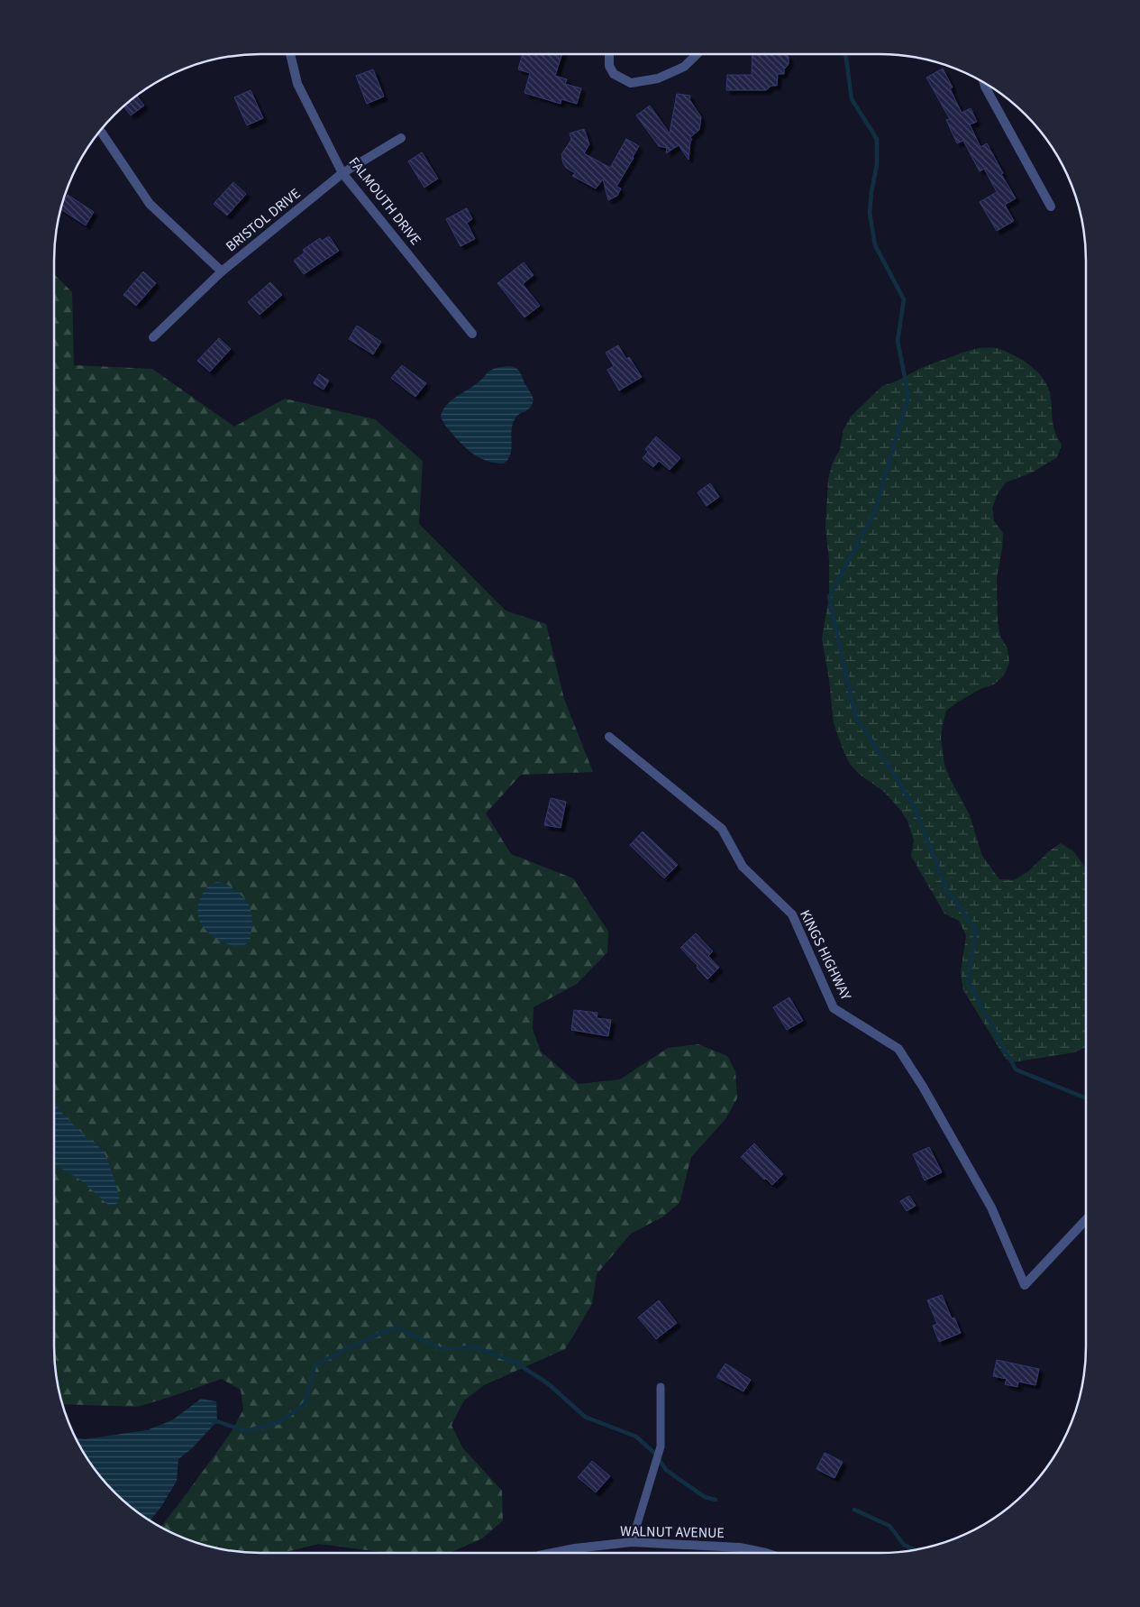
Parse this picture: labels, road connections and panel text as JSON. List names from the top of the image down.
{
  "streets": {
    "street": [
      "FALMOUTH DRIVE",
      "BRISTOL DRIVE",
      "KINGS HIGHWAY",
      "WALNUT AVENUE"
    ]
  },
  "crossings": [
    ["FALMOUTH DRIVE", "BRISTOL DRIVE"]
  ]
}
